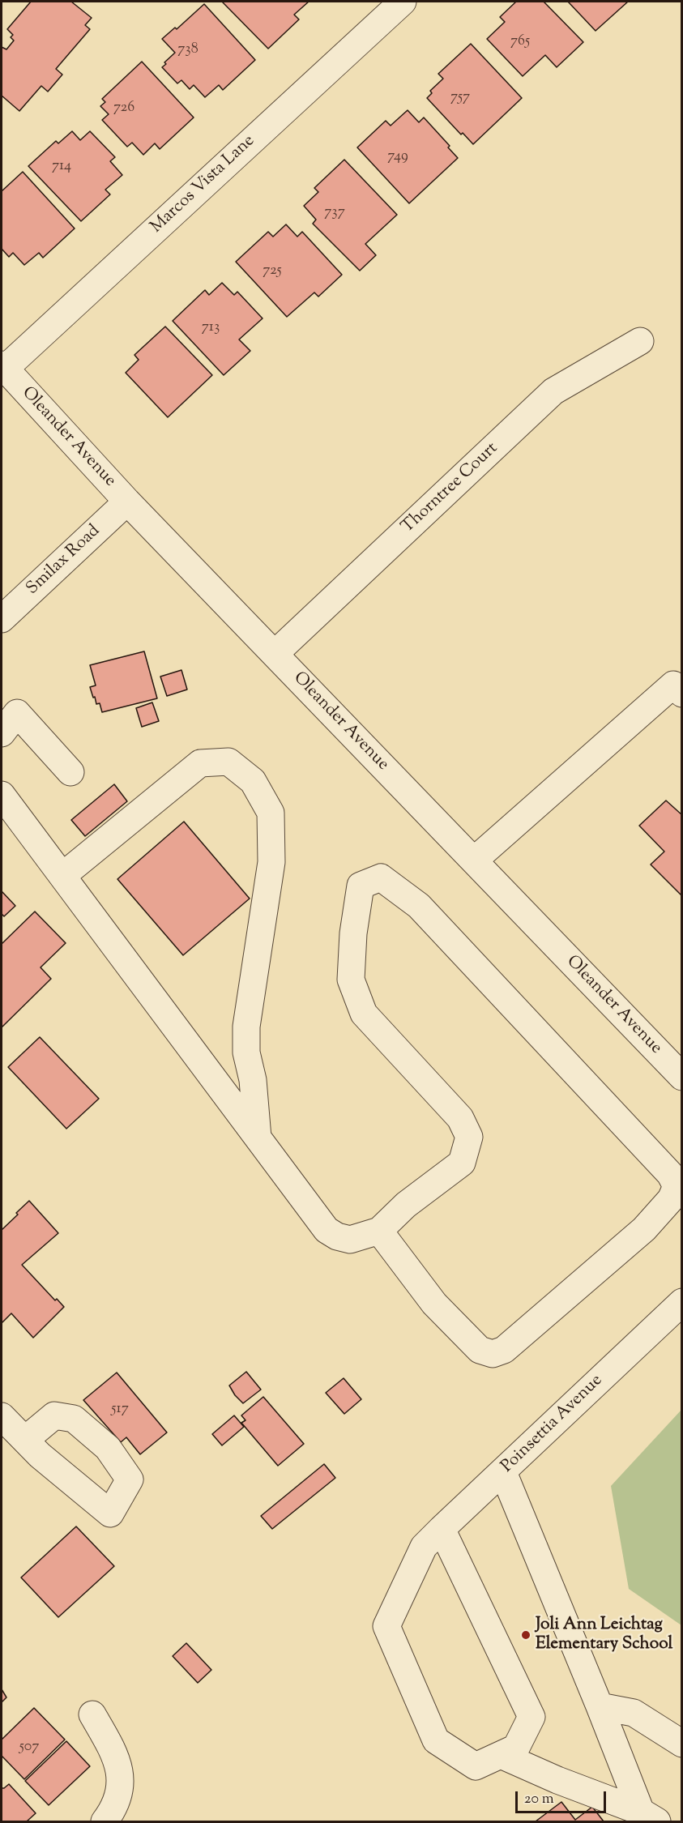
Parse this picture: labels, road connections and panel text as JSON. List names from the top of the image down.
{
  "streets": {
    "street": [
      "Marcos Vista Lane",
      "Oleander Avenue",
      "Thorntree Court",
      "Smilax Road",
      "Poinsettia Avenue"
    ]
  },
  "crossings": [
    ["Marcos Vista Lane", "Oleander Avenue"],
    ["Oleander Avenue", "Thorntree Court"],
    ["Oleander Avenue", "Smilax Road"]
  ],
  "places": ["Joli Ann Leichtag Elementary School"],
  "house_numbers": [
    "765",
    "738",
    "757",
    "726",
    "749",
    "714",
    "737",
    "725",
    "713",
    "517",
    "507"
  ],
  "scale_bar": "20 m"
}
